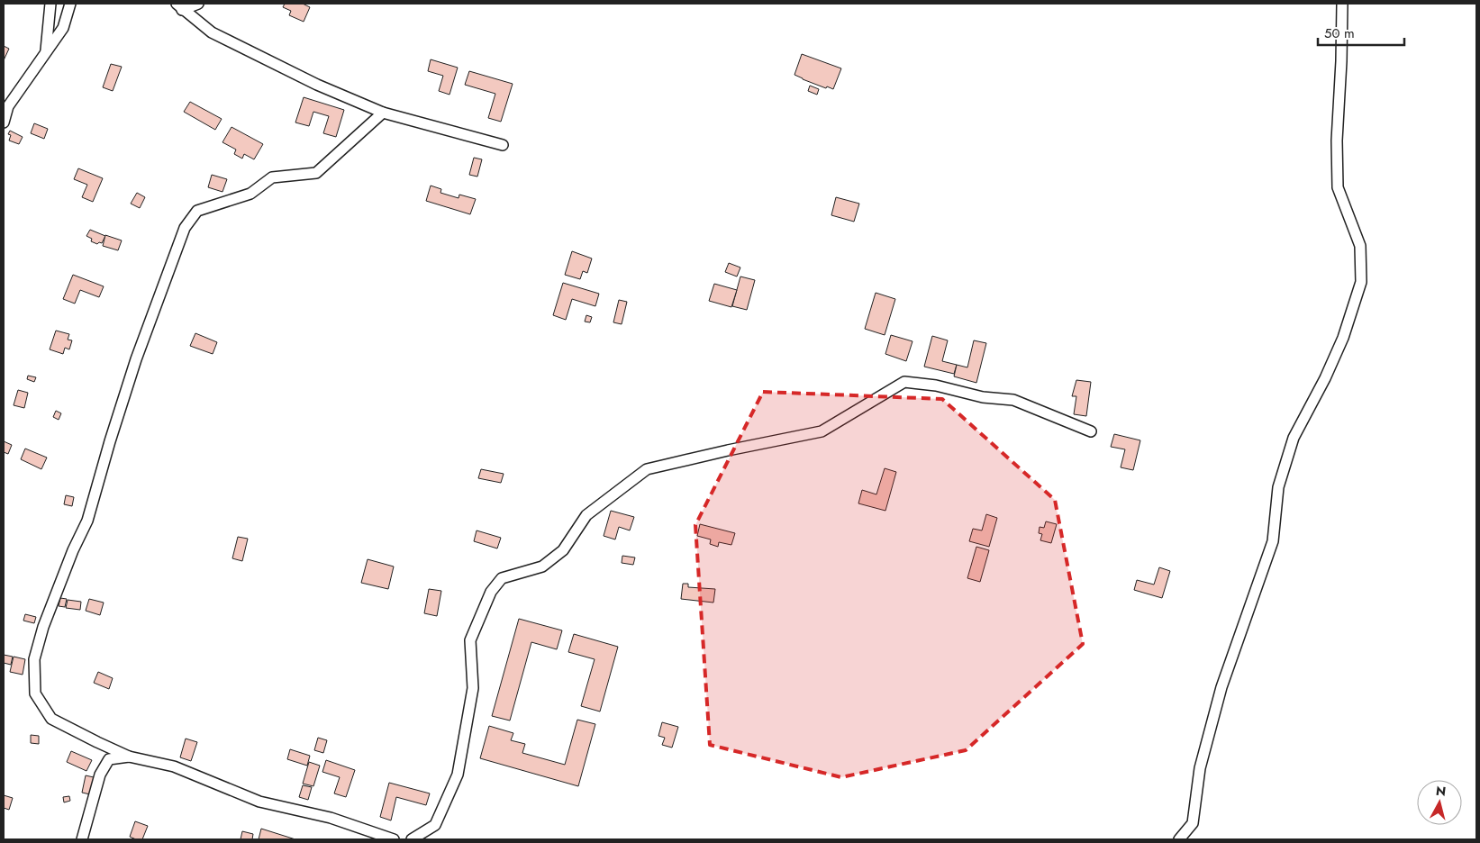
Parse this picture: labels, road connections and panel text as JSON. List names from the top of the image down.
{
  "scale_bar": "50 m",
  "north": "top"
}
